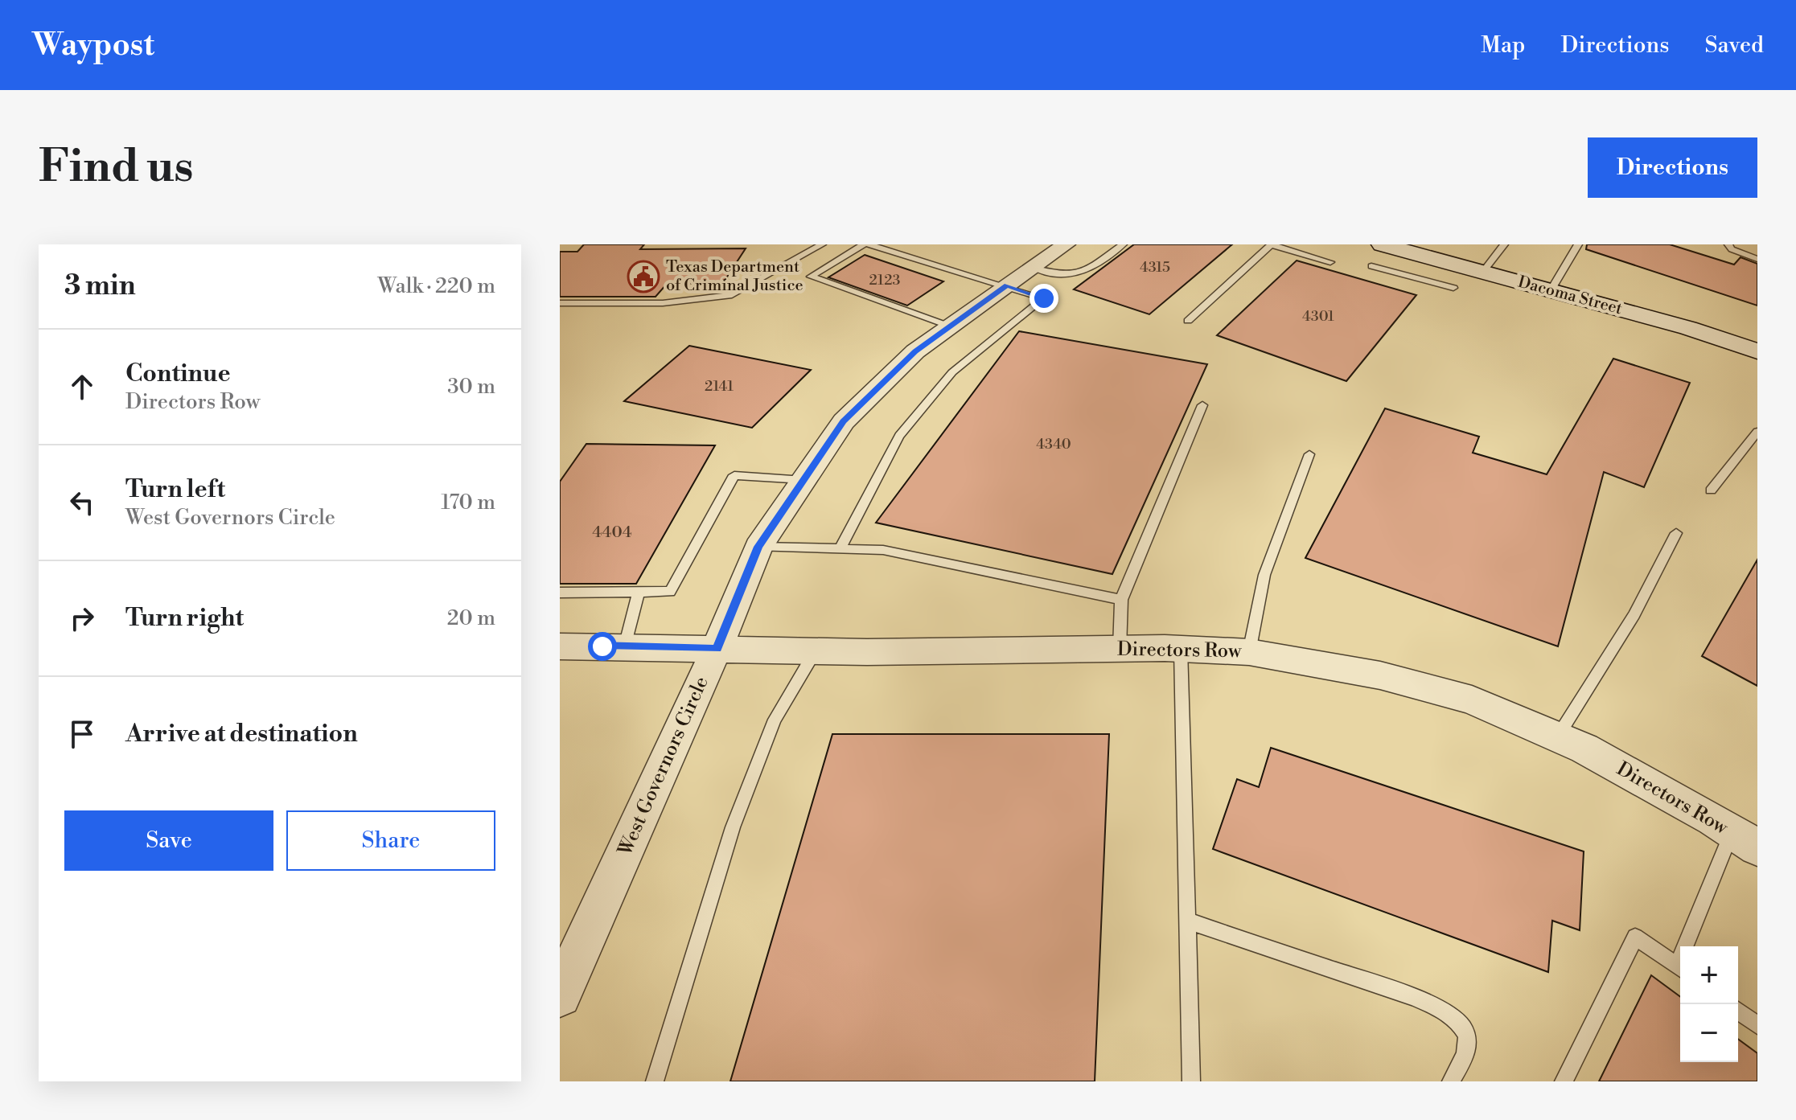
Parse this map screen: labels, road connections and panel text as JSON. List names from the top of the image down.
{
  "streets": {
    "main road": ["Dacoma Street"],
    "street": ["Directors Row", "West Governors Circle"]
  },
  "crossings": [
    ["Directors Row", "West Governors Circle"]
  ],
  "places": {
    "public building": ["Texas Department of Criminal Justice"]
  },
  "house_numbers": [
    "4315",
    "2123",
    "4301",
    "2141",
    "4340",
    "4404"
  ],
  "page": {
    "header": "Waypost",
    "nav": ["Map", "Directions", "Saved"],
    "buttons": [
      "Directions",
      ["Save", "Share"]
    ],
    "title": "Find us",
    "heading": ["3 min", "Walk · 220 m"],
    "list": [
      ["Continue", "Directors Row", "30 m"],
      ["Turn left", "West Governors Circle", "170 m"],
      ["Turn right", "20 m"],
      "Arrive at destination"
    ],
    "map_buttons": ["+", "−"]
  }
}
